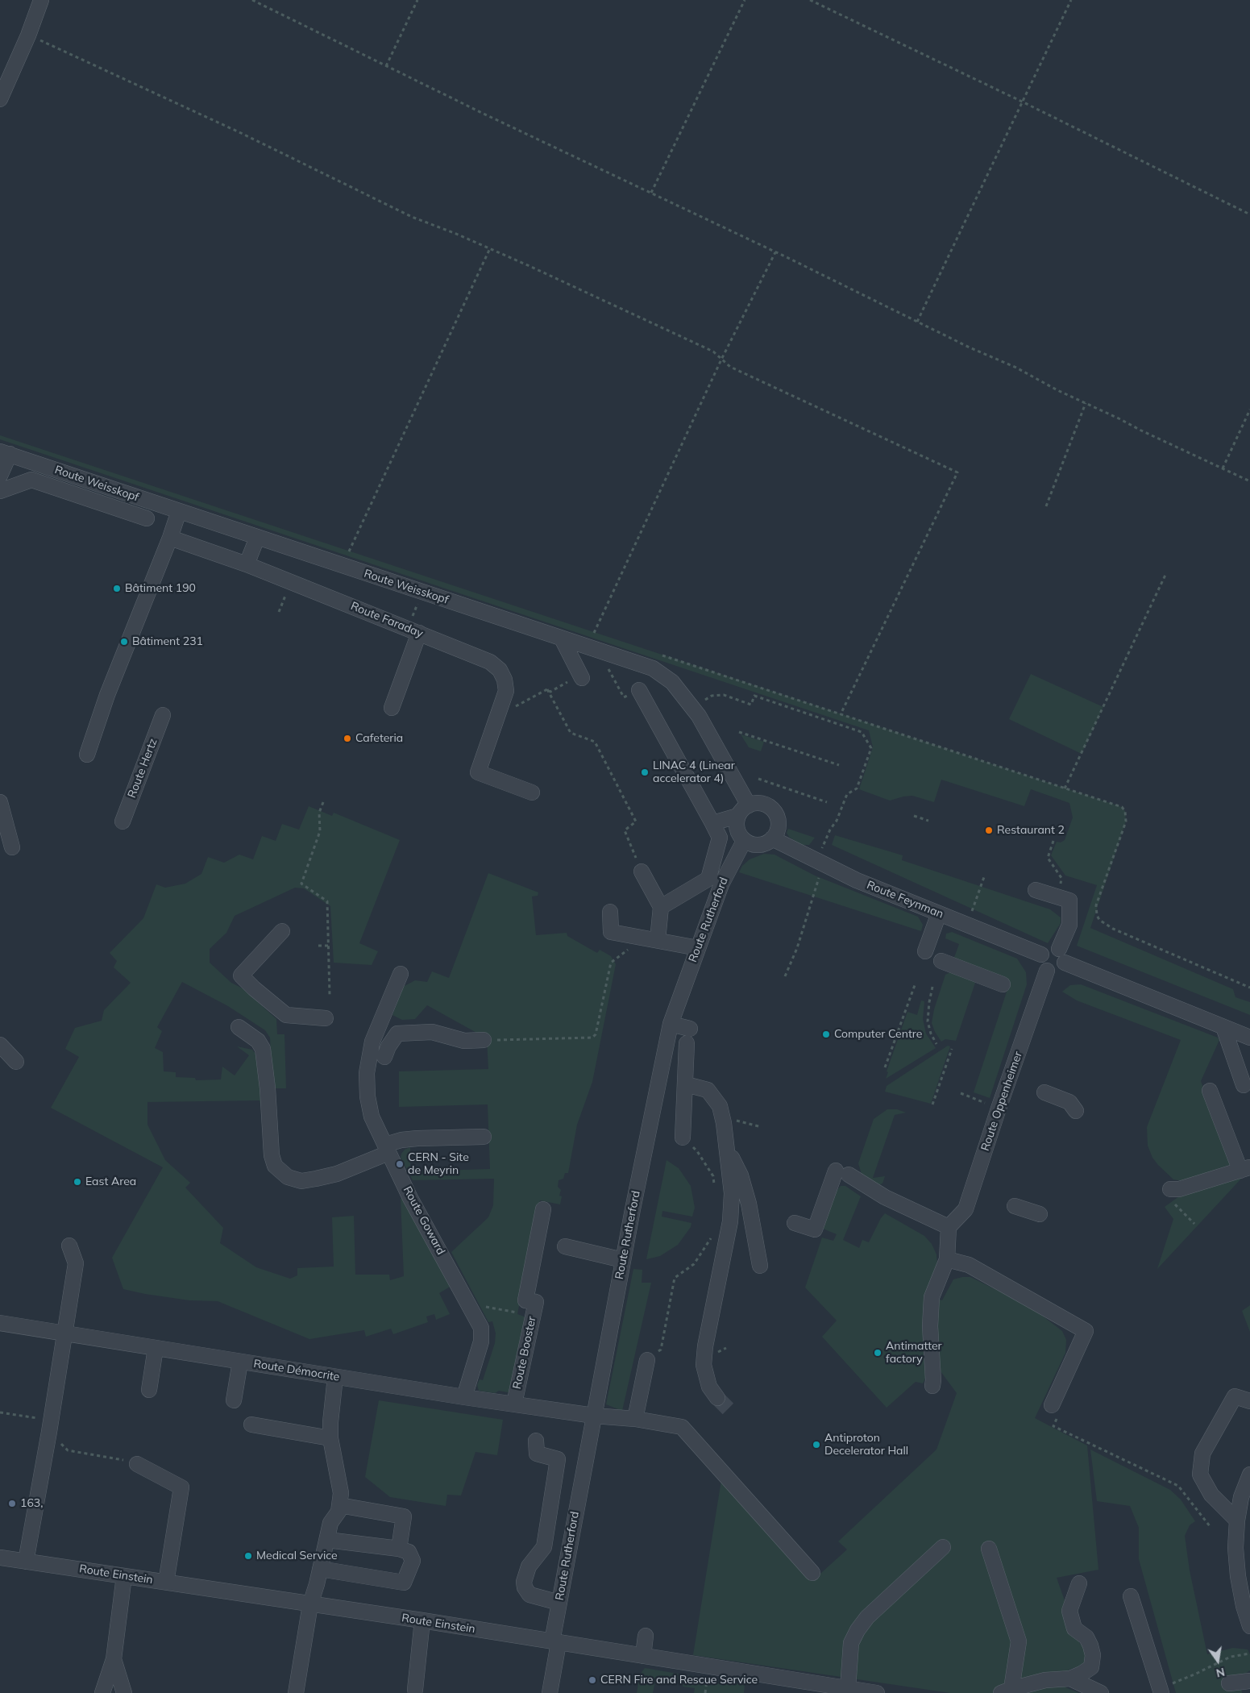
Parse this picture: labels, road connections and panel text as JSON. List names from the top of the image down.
{
  "streets": {
    "street": [
      "Route Weisskopf",
      "Route Faraday",
      "Route Hertz",
      "Route Feynman",
      "Route Rutherford",
      "Route Oppenheimer",
      "Route Goward",
      "Route Booster",
      "Route Démocrite",
      "Route Einstein"
    ]
  },
  "crossings": [
    ["Route Weisskopf", "Route Feynman"],
    ["Route Weisskopf", "Route Rutherford"],
    ["Route Feynman", "Route Rutherford"],
    ["Route Feynman", "Route Oppenheimer"],
    ["Route Rutherford", "Route Démocrite"],
    ["Route Rutherford", "Route Einstein"],
    ["Route Goward", "Route Démocrite"],
    ["Route Booster", "Route Démocrite"]
  ],
  "places": [
    "Bâtiment 190",
    "Bâtiment 231",
    "Cafeteria",
    "LINAC 4 (Linear accelerator 4)",
    "Restaurant 2",
    "Computer Centre",
    "CERN - Site de Meyrin",
    "East Area",
    "Antimatter factory",
    "Antiproton Decelerator Hall",
    "163,",
    "Medical Service",
    "CERN Fire and Rescue Service"
  ],
  "north": "bottom"
}
